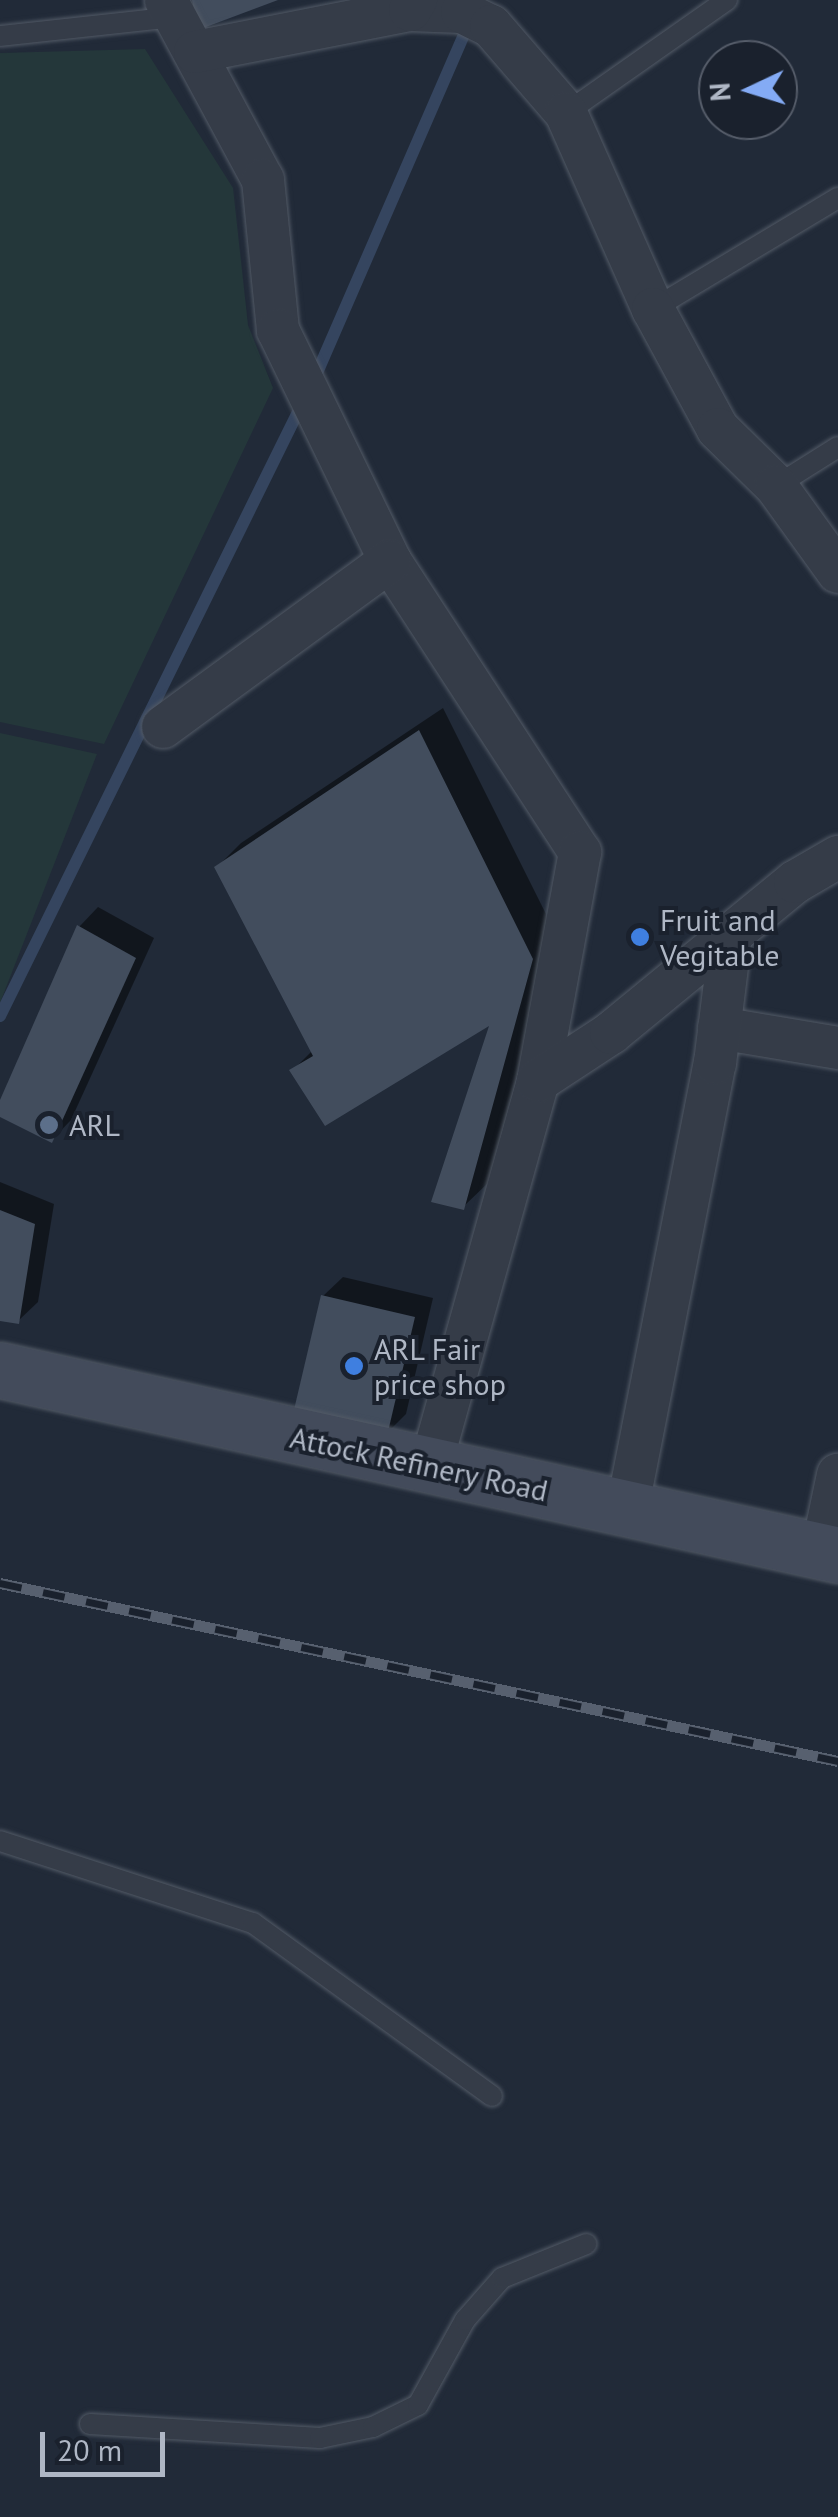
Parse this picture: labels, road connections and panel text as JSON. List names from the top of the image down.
{
  "streets": {
    "street": ["Attock Refinery Road"]
  },
  "places": ["Fruit and Vegitable", "ARL", "ARL Fair price shop"],
  "scale_bar": "20 m",
  "north": "left"
}
